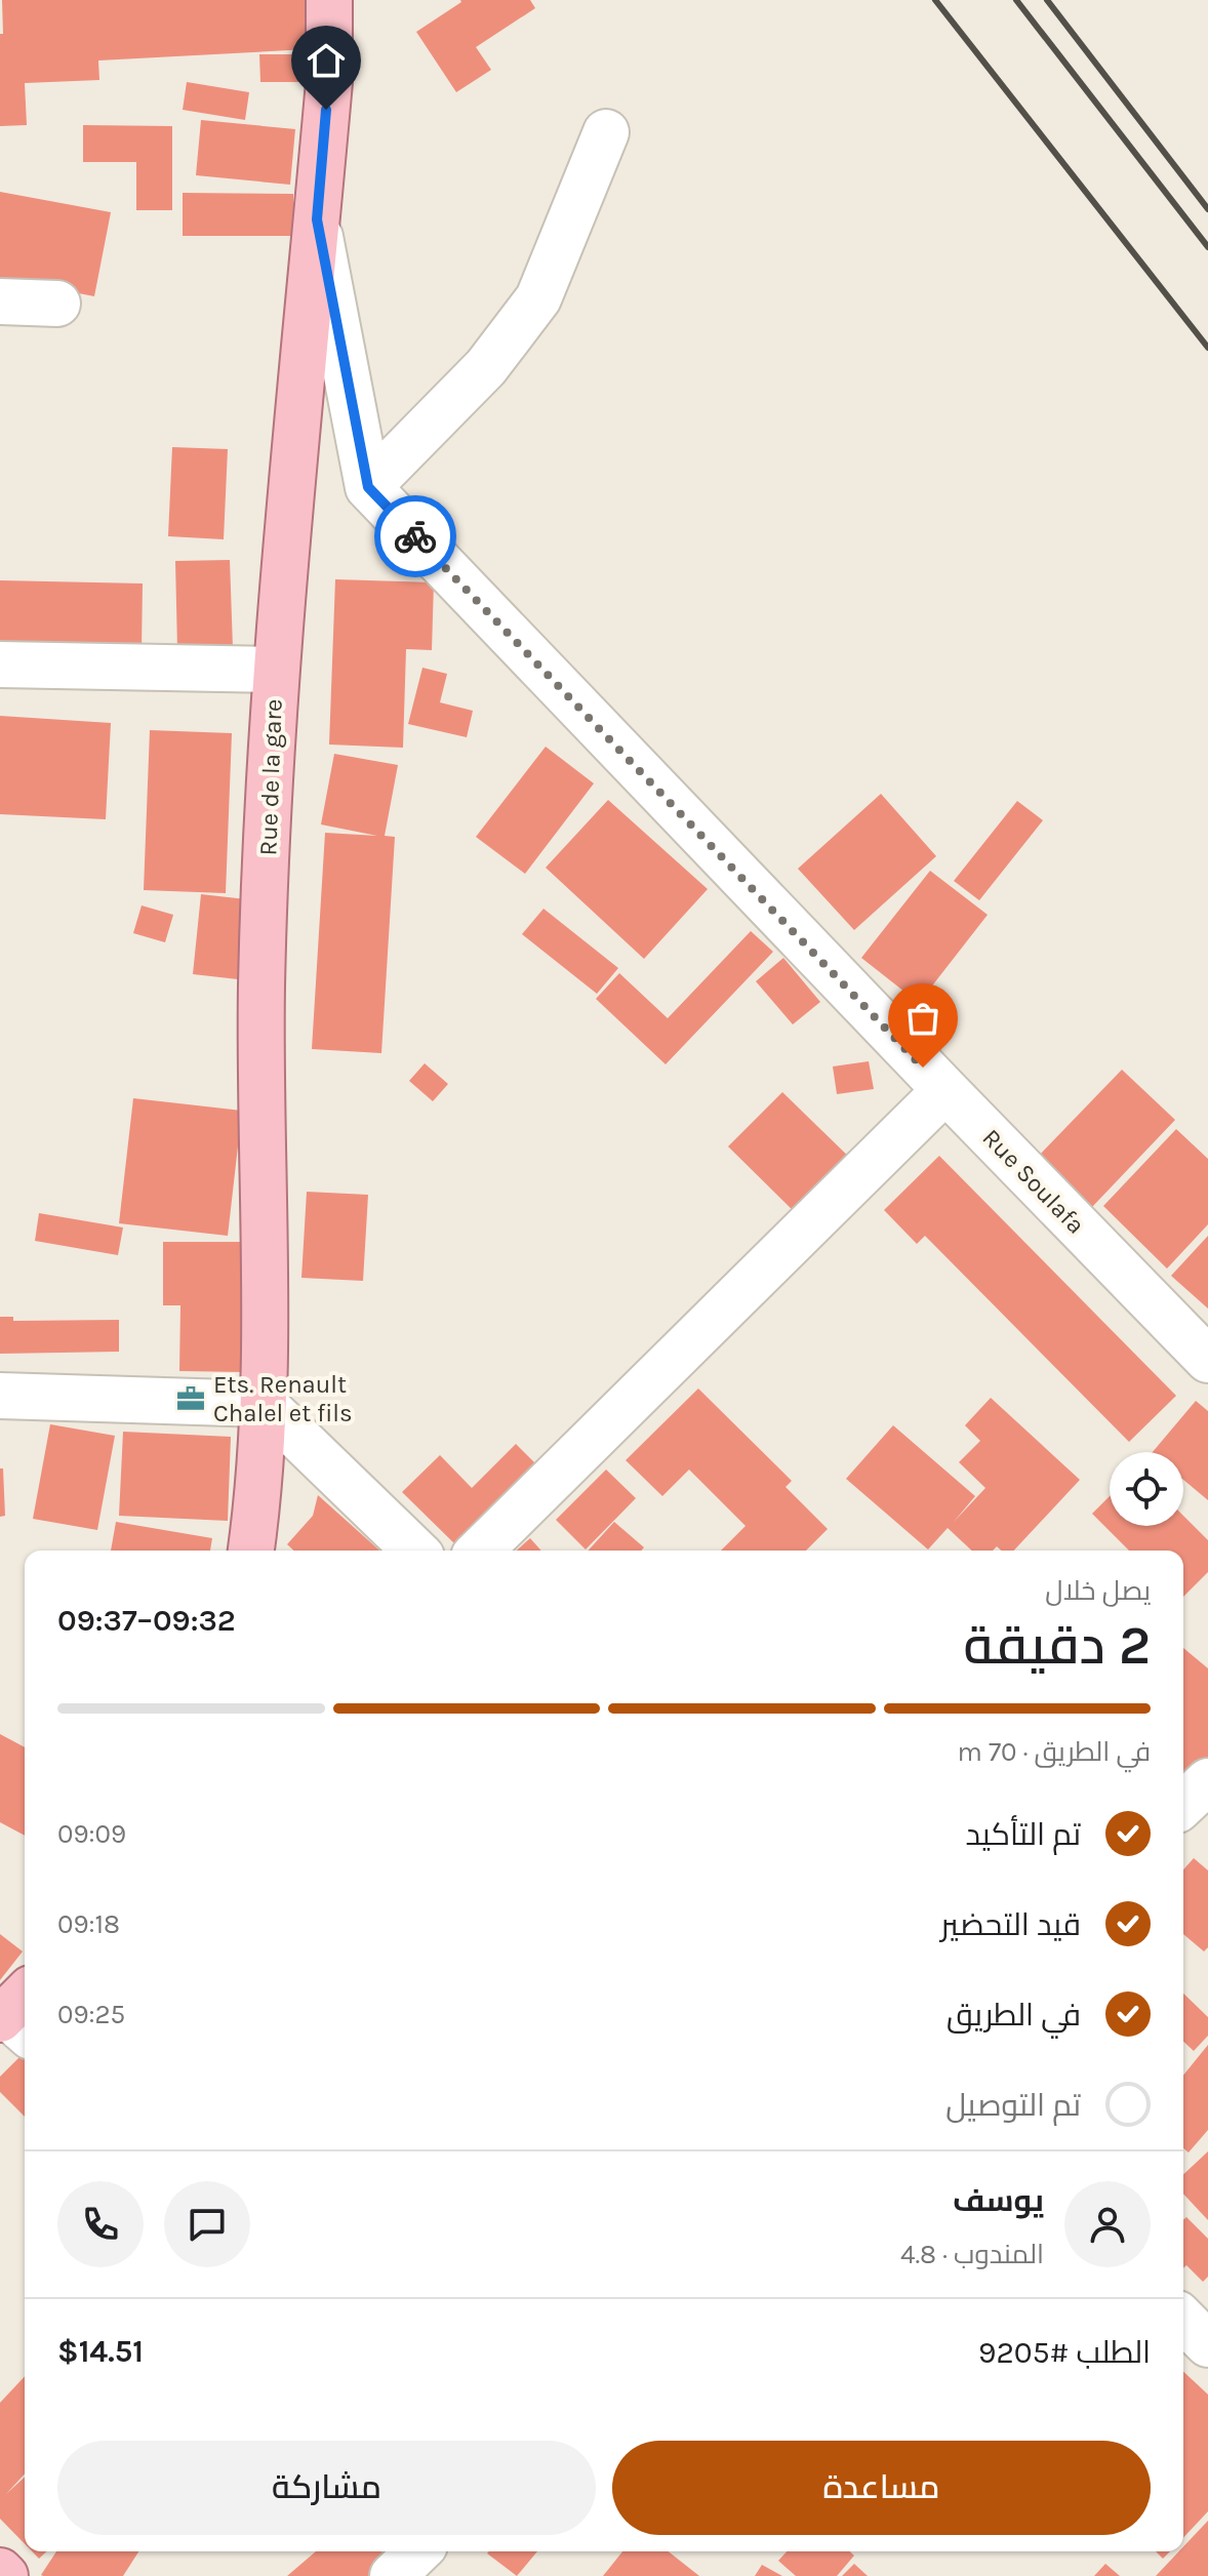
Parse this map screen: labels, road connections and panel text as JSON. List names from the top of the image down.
{
  "streets": {
    "main road": ["Rue de la gare"],
    "street": ["Rue Soulafa"]
  },
  "places": {
    "office": ["Ets. Renault Chalel et fils"]
  },
  "page": {
    "heading": ["2 دقيقة", "يصل خلال", "09:32–09:37"],
    "panel": [
      "يوسف",
      "المندوب · 4.8",
      "الطلب #9205",
      "$14.51"
    ],
    "bar": "في الطريق · 70 m",
    "list": [
      ["تم التأكيد", "09:09"],
      ["قيد التحضير", "09:18"],
      ["في الطريق", "09:25"],
      "تم التوصيل"
    ],
    "buttons": ["مساعدة", "مشاركة"]
  }
}
